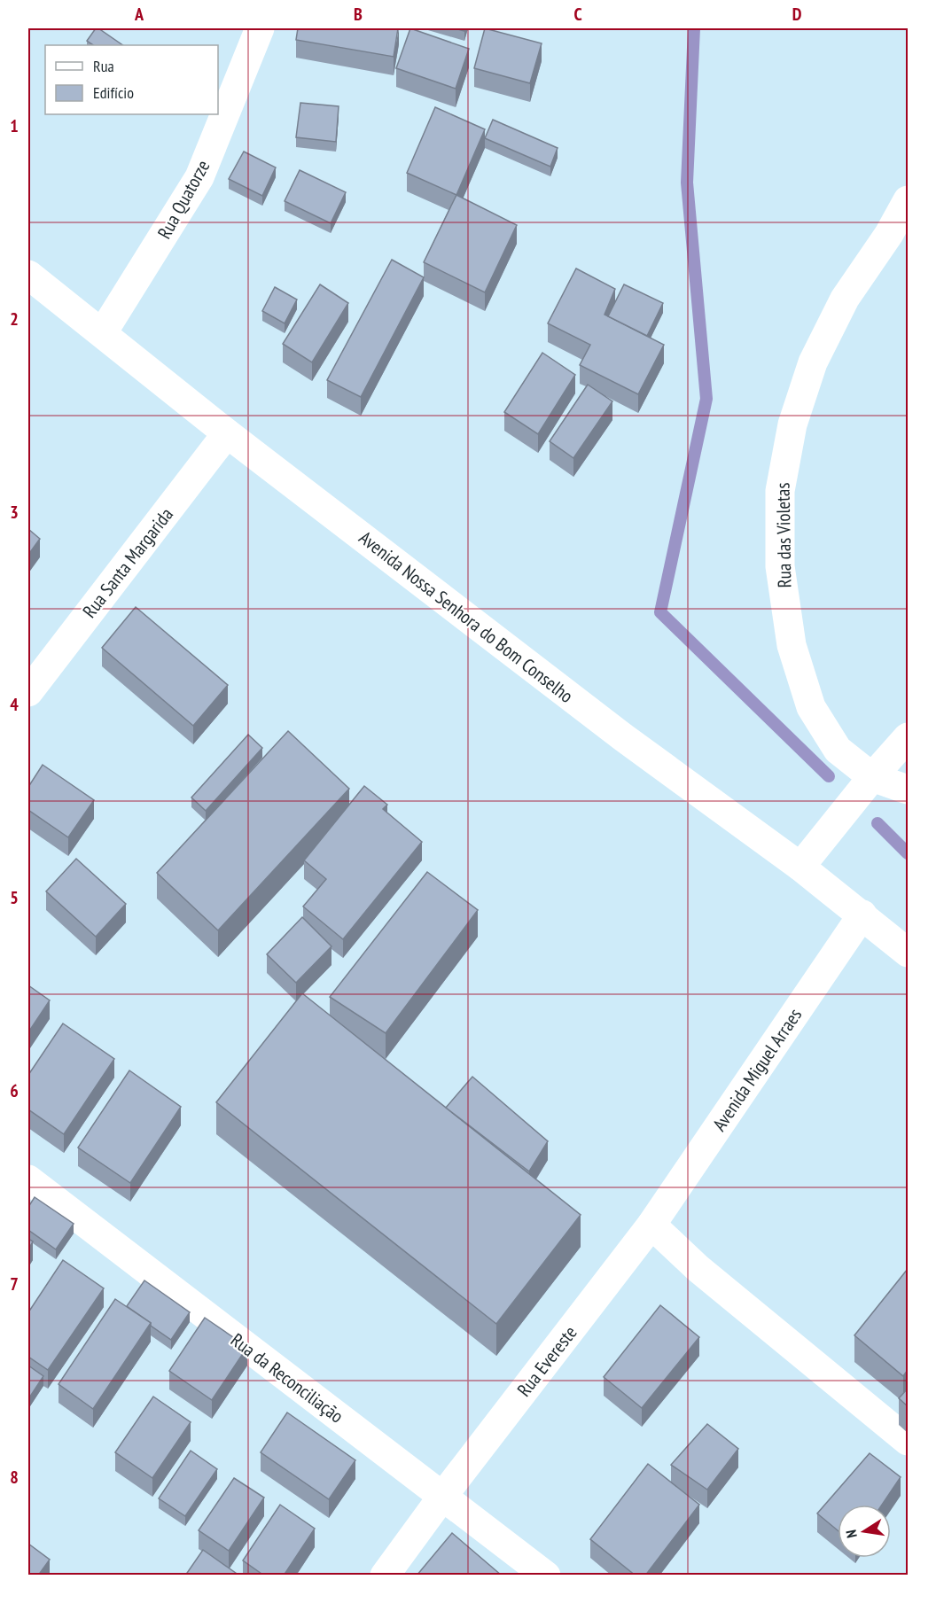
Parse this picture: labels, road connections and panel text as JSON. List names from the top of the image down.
{
  "streets": {
    "street": [
      "Rua Quatorze",
      "Rua das Violetas",
      "Rua Santa Margarida",
      "Avenida Nossa Senhora do Bom Conselho",
      "Avenida Miguel Arraes",
      "Rua Evereste",
      "Rua da Reconciliação"
    ]
  },
  "crossings": [
    ["Rua Quatorze", "Avenida Nossa Senhora do Bom Conselho"],
    ["Rua Santa Margarida", "Avenida Nossa Senhora do Bom Conselho"],
    ["Avenida Nossa Senhora do Bom Conselho", "Avenida Miguel Arraes"],
    ["Avenida Miguel Arraes", "Rua Evereste"],
    ["Rua Evereste", "Rua da Reconciliação"]
  ],
  "legend": ["Rua", "Edifício"],
  "north": "left",
  "grid": {
    "columns": [
      "A",
      "B",
      "C",
      "D"
    ],
    "rows": [
      "1",
      "2",
      "3",
      "4",
      "5",
      "6",
      "7",
      "8"
    ]
  }
}
